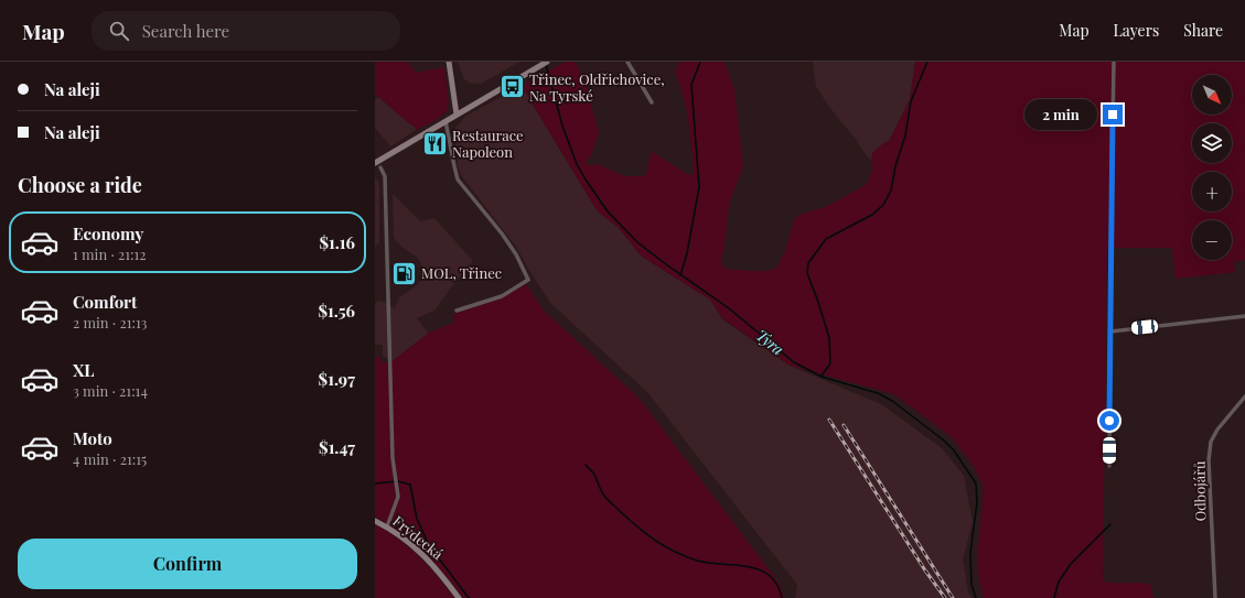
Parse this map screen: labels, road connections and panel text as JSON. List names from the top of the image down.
{
  "streets": {
    "main road": ["Frýdecká"],
    "street": ["Odbojářů"]
  },
  "water": ["Tyra"],
  "places": {
    "bus stop": ["Třinec, Oldřichovice, Na Tyrské"],
    "restaurant": ["Restaurace Napoleon"],
    "fuel station": ["MOL, Třinec"]
  },
  "north": "bottom right",
  "page": {
    "header": "Map",
    "search": "Search here",
    "nav": ["Map", "Layers", "Share"],
    "banner": ["Na aleji", "Na aleji"],
    "map_buttons": ["+", "−"],
    "bubble": "2 min",
    "heading": "Choose a ride",
    "list": [
      {
        "name": "Economy",
        "note": "1 min · 21:12",
        "value": "$1.16"
      },
      {
        "name": "Comfort",
        "note": "2 min · 21:13",
        "value": "$1.56"
      },
      {
        "name": "XL",
        "note": "3 min · 21:14",
        "value": "$1.97"
      },
      {
        "name": "Moto",
        "note": "4 min · 21:15",
        "value": "$1.47"
      }
    ],
    "buttons": "Confirm"
  }
}
